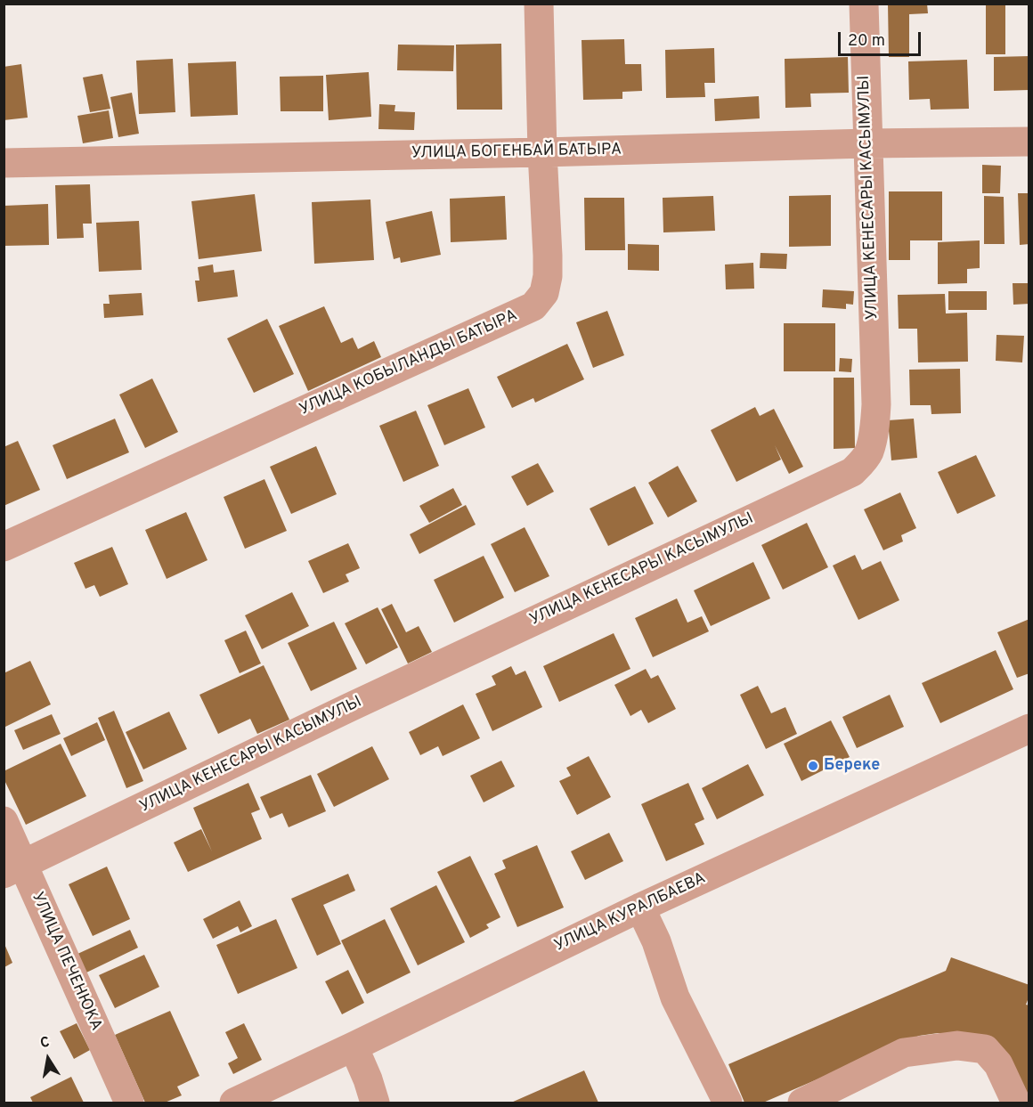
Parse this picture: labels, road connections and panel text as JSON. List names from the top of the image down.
{
  "streets": {
    "street": [
      "УЛИЦА БОГЕНБАЙ БАТЫРА",
      "УЛИЦА КЕНЕСАРЫ КАСЫМУЛЫ",
      "УЛИЦА КОБЫЛАНДЫ БАТЫРА",
      "УЛИЦА КУРАЛБАЕВА",
      "УЛИЦА ПЕЧЕНЮКА"
    ]
  },
  "crossings": [
    ["УЛИЦА БОГЕНБАЙ БАТЫРА", "УЛИЦА КЕНЕСАРЫ КАСЫМУЛЫ"],
    ["УЛИЦА БОГЕНБАЙ БАТЫРА", "УЛИЦА КОБЫЛАНДЫ БАТЫРА"],
    ["УЛИЦА КЕНЕСАРЫ КАСЫМУЛЫ", "УЛИЦА ПЕЧЕНЮКА"]
  ],
  "places": ["Береке"],
  "scale_bar": "20 m",
  "north": "top"
}
